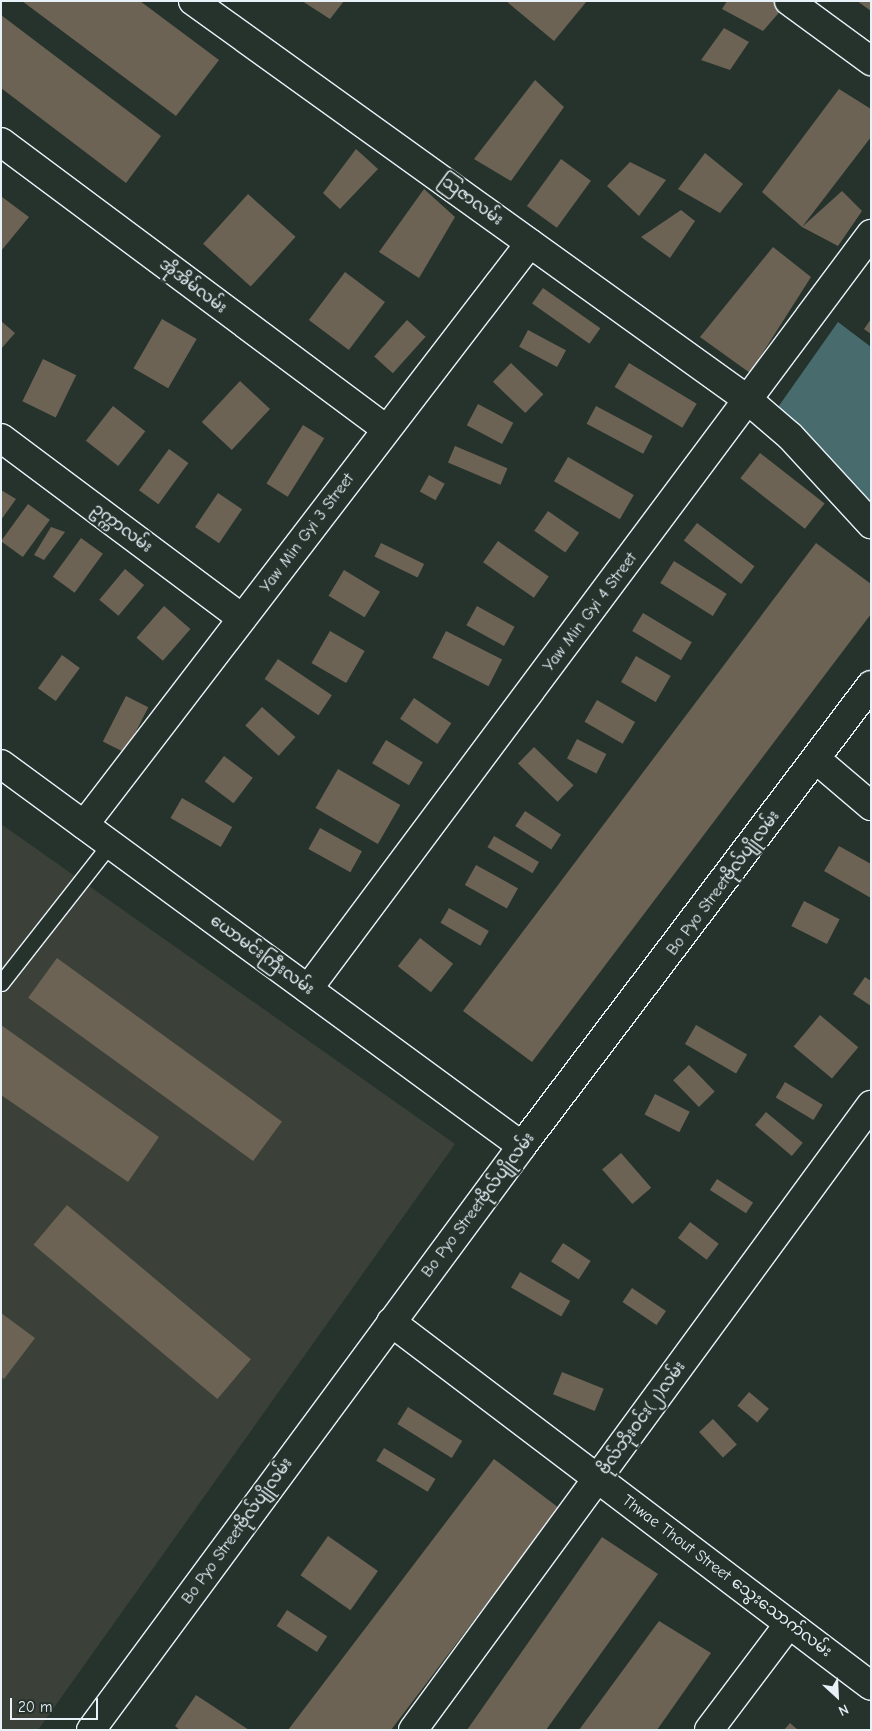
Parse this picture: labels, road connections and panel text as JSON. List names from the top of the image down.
{
  "streets": {
    "street": [
      "သြဇာလမ်း",
      "အိုအိမ်လမ်း",
      "ဥက္ကာလမ်း",
      "Yaw Min Gyi 3 Street",
      "Yaw Min Gyi 4 Street",
      "Bo Pyo Streetဗိုလ်ပျိုလမ်း",
      "ယောမင်းကြီးလမ်း",
      "ဗိုလ်ဘိုးဝင်း(၂)လမ်း",
      "Thwae Thout Street သွေးသောက်လမ်း"
    ]
  },
  "crossings": [
    ["သြဇာလမ်း", "Yaw Min Gyi 3 Street"],
    ["သြဇာလမ်း", "Yaw Min Gyi 4 Street"],
    ["အိုအိမ်လမ်း", "Yaw Min Gyi 3 Street"],
    ["ဥက္ကာလမ်း", "Yaw Min Gyi 3 Street"],
    ["Yaw Min Gyi 3 Street", "ယောမင်းကြီးလမ်း"],
    ["Yaw Min Gyi 4 Street", "ယောမင်းကြီးလမ်း"],
    ["Bo Pyo Streetဗိုလ်ပျိုလမ်း", "ယောမင်းကြီးလမ်း"],
    ["Bo Pyo Streetဗိုလ်ပျိုလမ်း", "Thwae Thout Street သွေးသောက်လမ်း"],
    ["ဗိုလ်ဘိုးဝင်း(၂)လမ်း", "Thwae Thout Street သွေးသောက်လမ်း"]
  ],
  "scale_bar": "20 m",
  "north": "bottom right"
}
